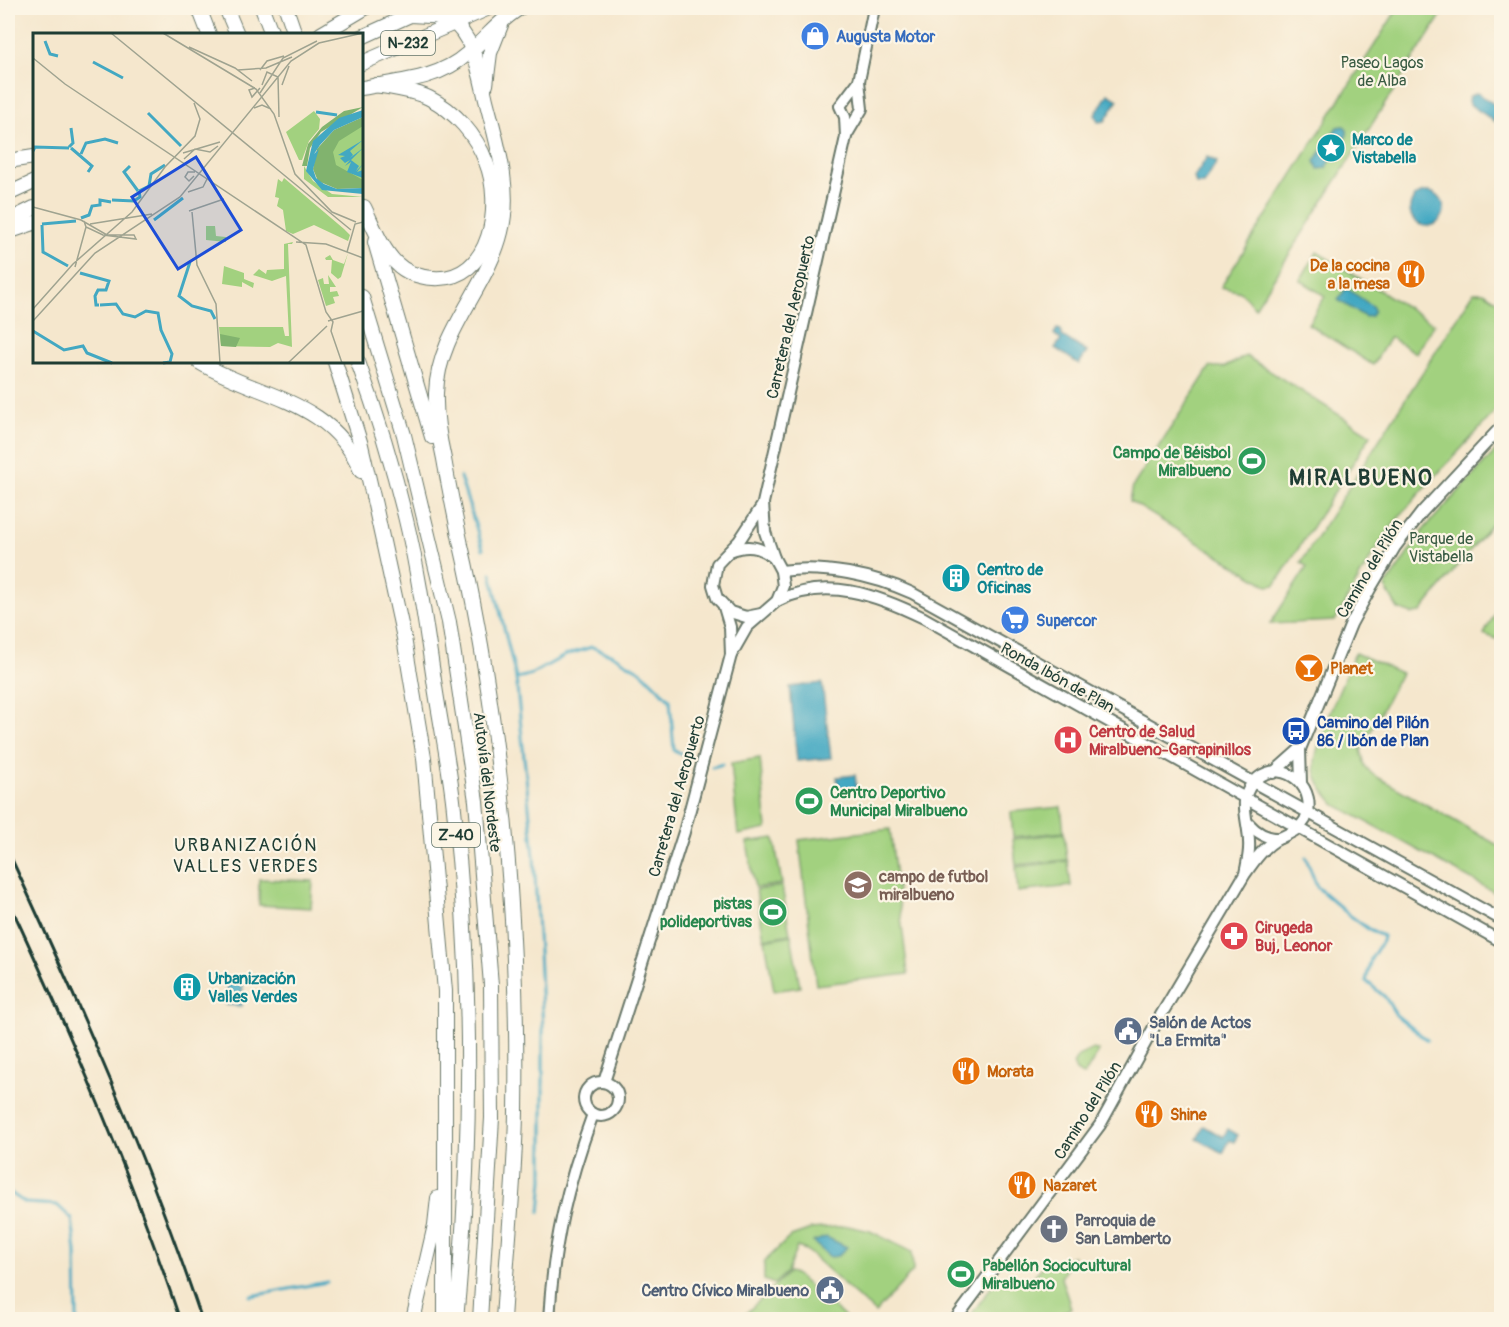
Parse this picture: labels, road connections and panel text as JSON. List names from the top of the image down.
{
  "streets": {
    "highway": ["N-232", "Autovía del Nordeste", "Z-40"],
    "main road": ["Carretera del Aeropuerto", "Camino del Pilón", "Ronda Ibón de Plan"]
  },
  "crossings": [
    ["Carretera del Aeropuerto", "Ronda Ibón de Plan"],
    ["Camino del Pilón", "Ronda Ibón de Plan"]
  ],
  "districts": ["MIRALBUENO", "URBANIZACIÓN VALLES VERDES"],
  "parks": ["Paseo Lagos de Alba", "Parque de Vistabella"],
  "places": {
    "shop": ["Augusta Motor"],
    "place": ["Marco de Vistabella"],
    "restaurant": [
      "De la cocina a la mesa",
      "Morata",
      "Shine",
      "Nazaret"
    ],
    "sports": [
      "Campo de Béisbol Miralbueno",
      "Centro Deportivo Municipal Miralbueno",
      "pistas polideportivas",
      "Pabellón Sociocultural Miralbueno"
    ],
    "building": ["Centro de Oficinas", "Urbanización Valles Verdes"],
    "supermarket": ["Supercor"],
    "bar": ["Planet"],
    "bus stop": ["Camino del Pilón 86 / Ibón de Plan"],
    "hospital": ["Centro de Salud Miralbueno-Garrapinillos"],
    "school or university": ["campo de futbol miralbueno"],
    "pharmacy": ["Cirugeda Buj, Leonor"],
    "public building": ["Salón de Actos \"La Ermita\"", "Centro Cívico Miralbueno"],
    "church": ["Parroquia de San Lamberto"]
  }
}
